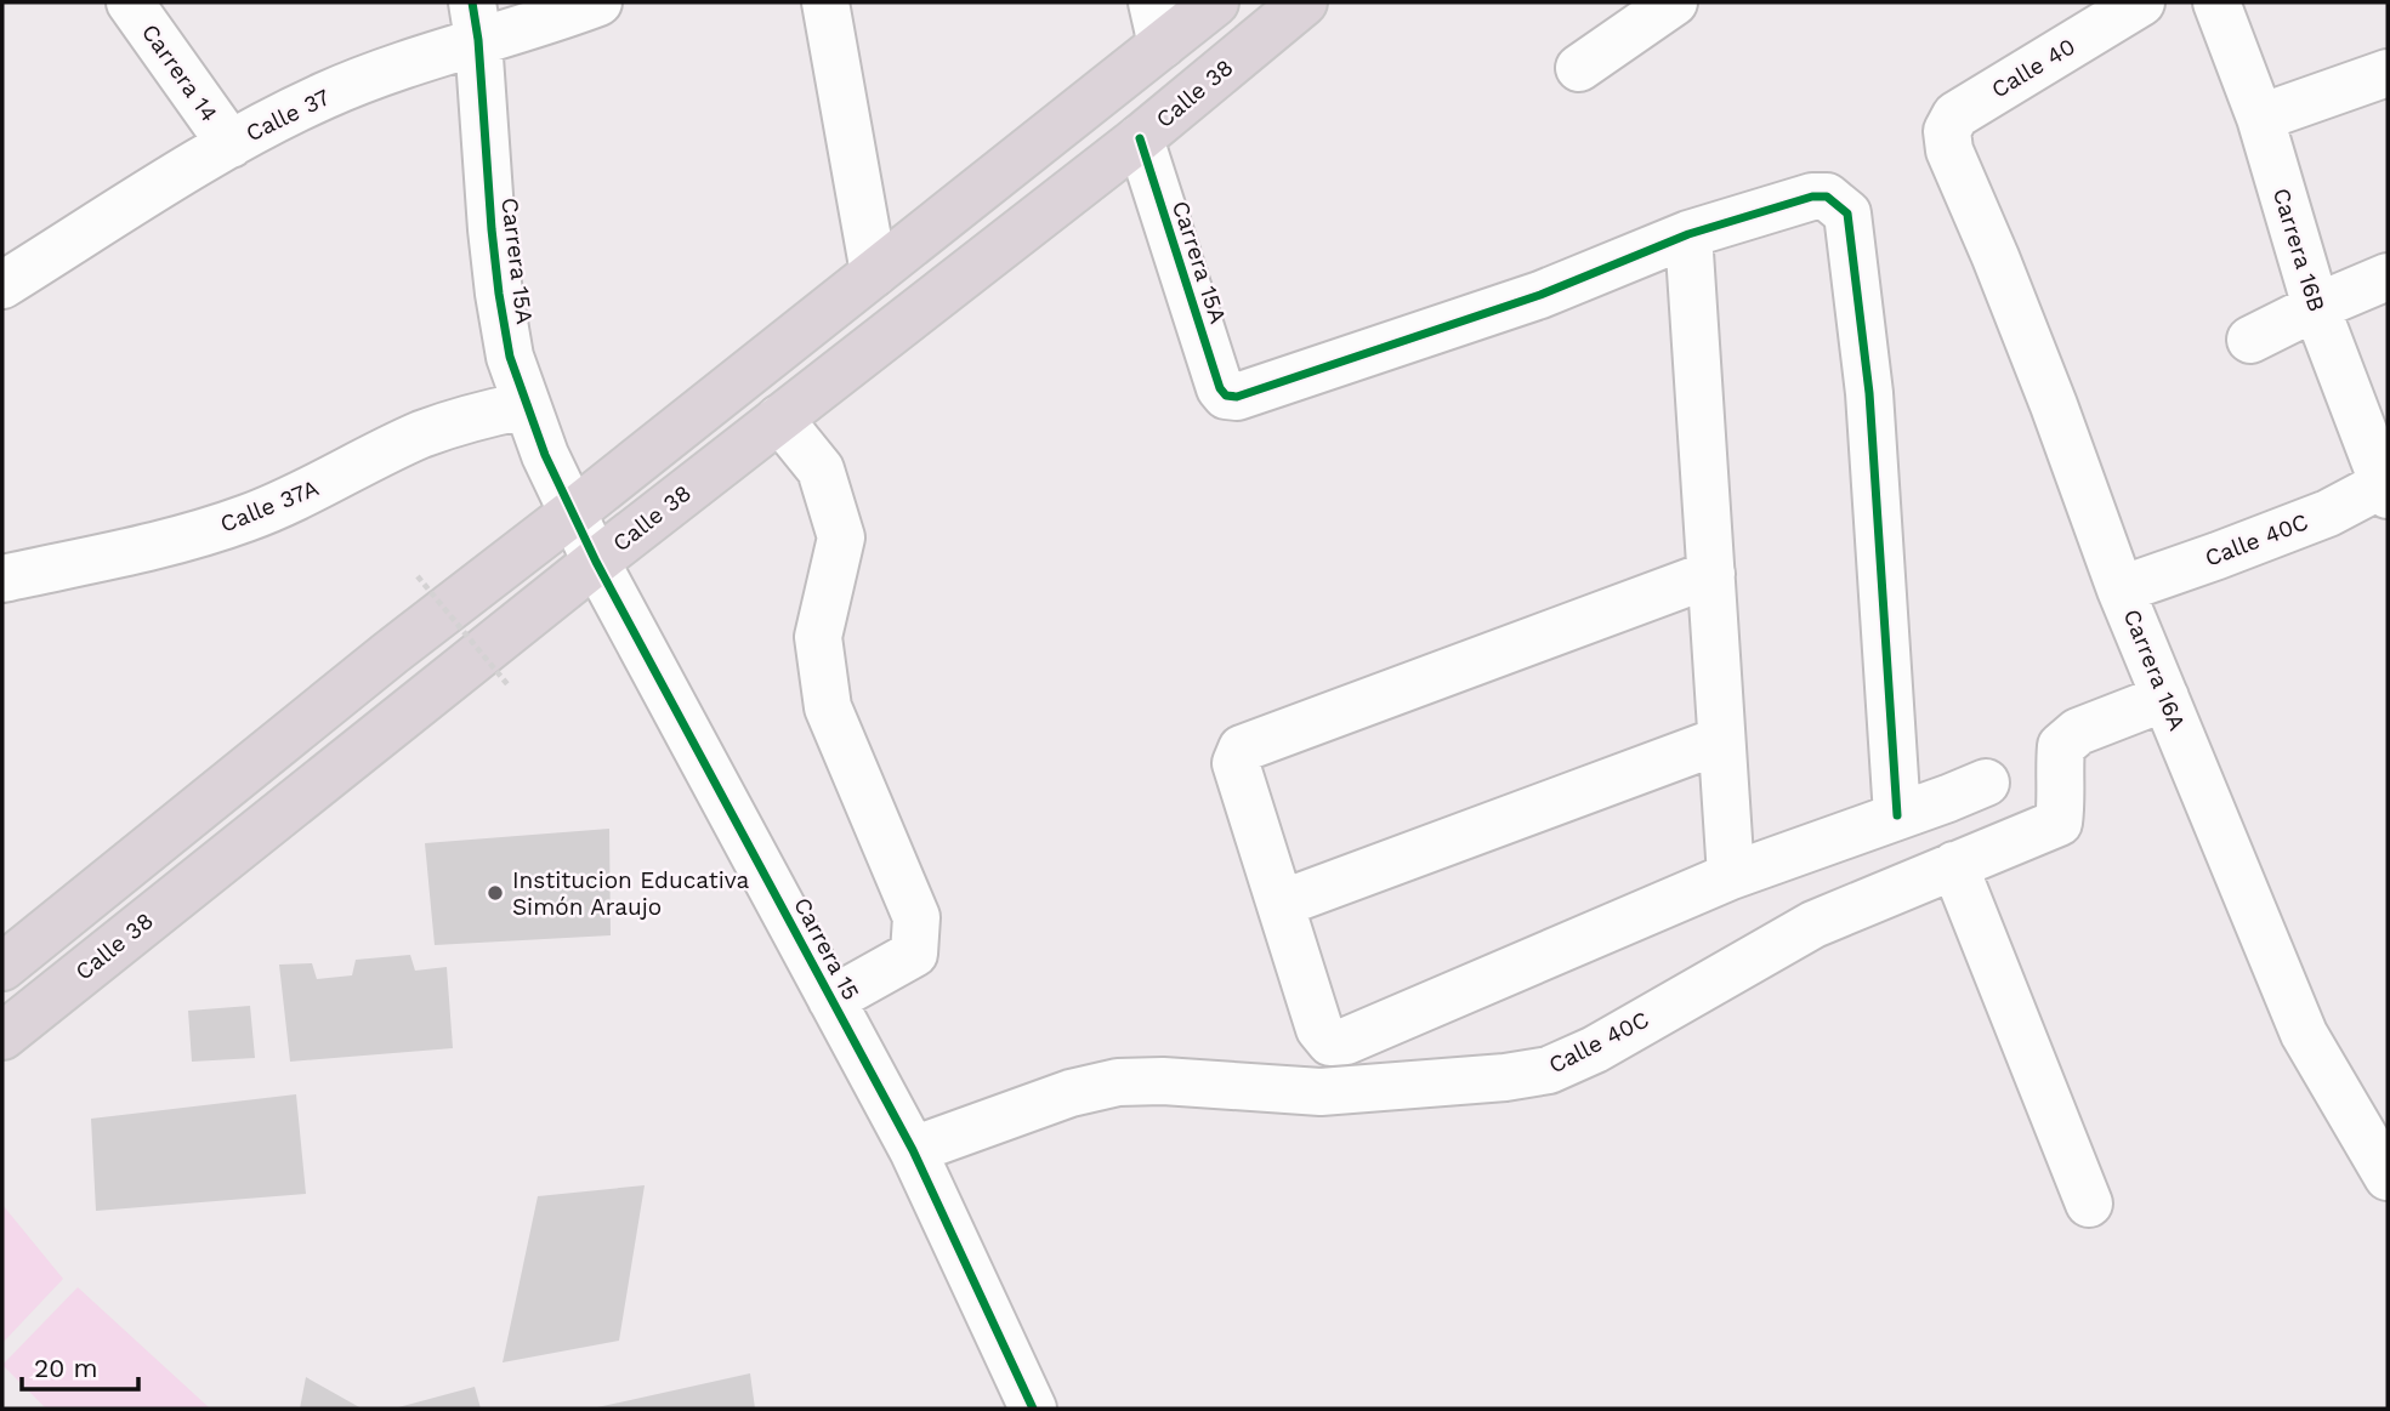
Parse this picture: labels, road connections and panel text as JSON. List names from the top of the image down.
{
  "streets": {
    "highway": ["Calle 38"],
    "street": [
      "Calle 40",
      "Carrera 14",
      "Calle 37",
      "Carrera 16B",
      "Carrera 15A",
      "Calle 37A",
      "Calle 40C",
      "Carrera 16A",
      "Carrera 15"
    ]
  },
  "crossings": [
    ["Calle 40", "Carrera 16A"],
    ["Carrera 14", "Calle 37"],
    ["Calle 38", "Carrera 15A"],
    ["Calle 38", "Carrera 15"],
    ["Calle 37", "Carrera 15A"],
    ["Carrera 16B", "Calle 40C"],
    ["Carrera 15A", "Calle 37A"],
    ["Carrera 15A", "Carrera 15"],
    ["Calle 40C", "Carrera 16A"],
    ["Calle 40C", "Carrera 15"]
  ],
  "places": ["Institucion Educativa Simón Araujo"],
  "scale_bar": "20 m"
}
